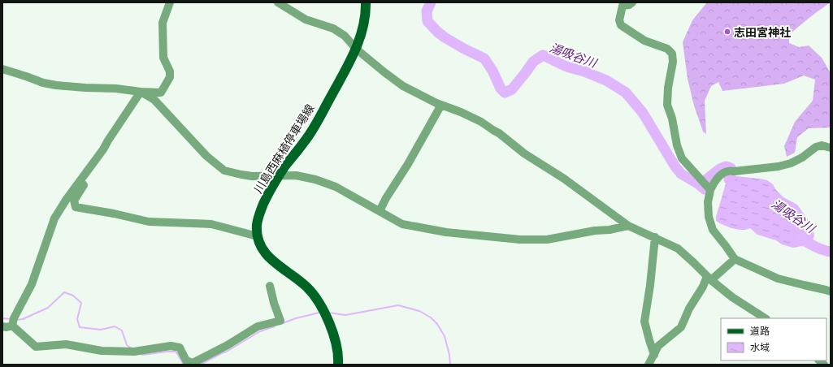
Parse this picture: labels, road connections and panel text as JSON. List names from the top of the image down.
{
  "streets": {
    "main road": ["川島西麻植停車場線"]
  },
  "water": ["湯吸谷川"],
  "places": ["志田宮神社"],
  "legend": ["道路", "水域"]
}
